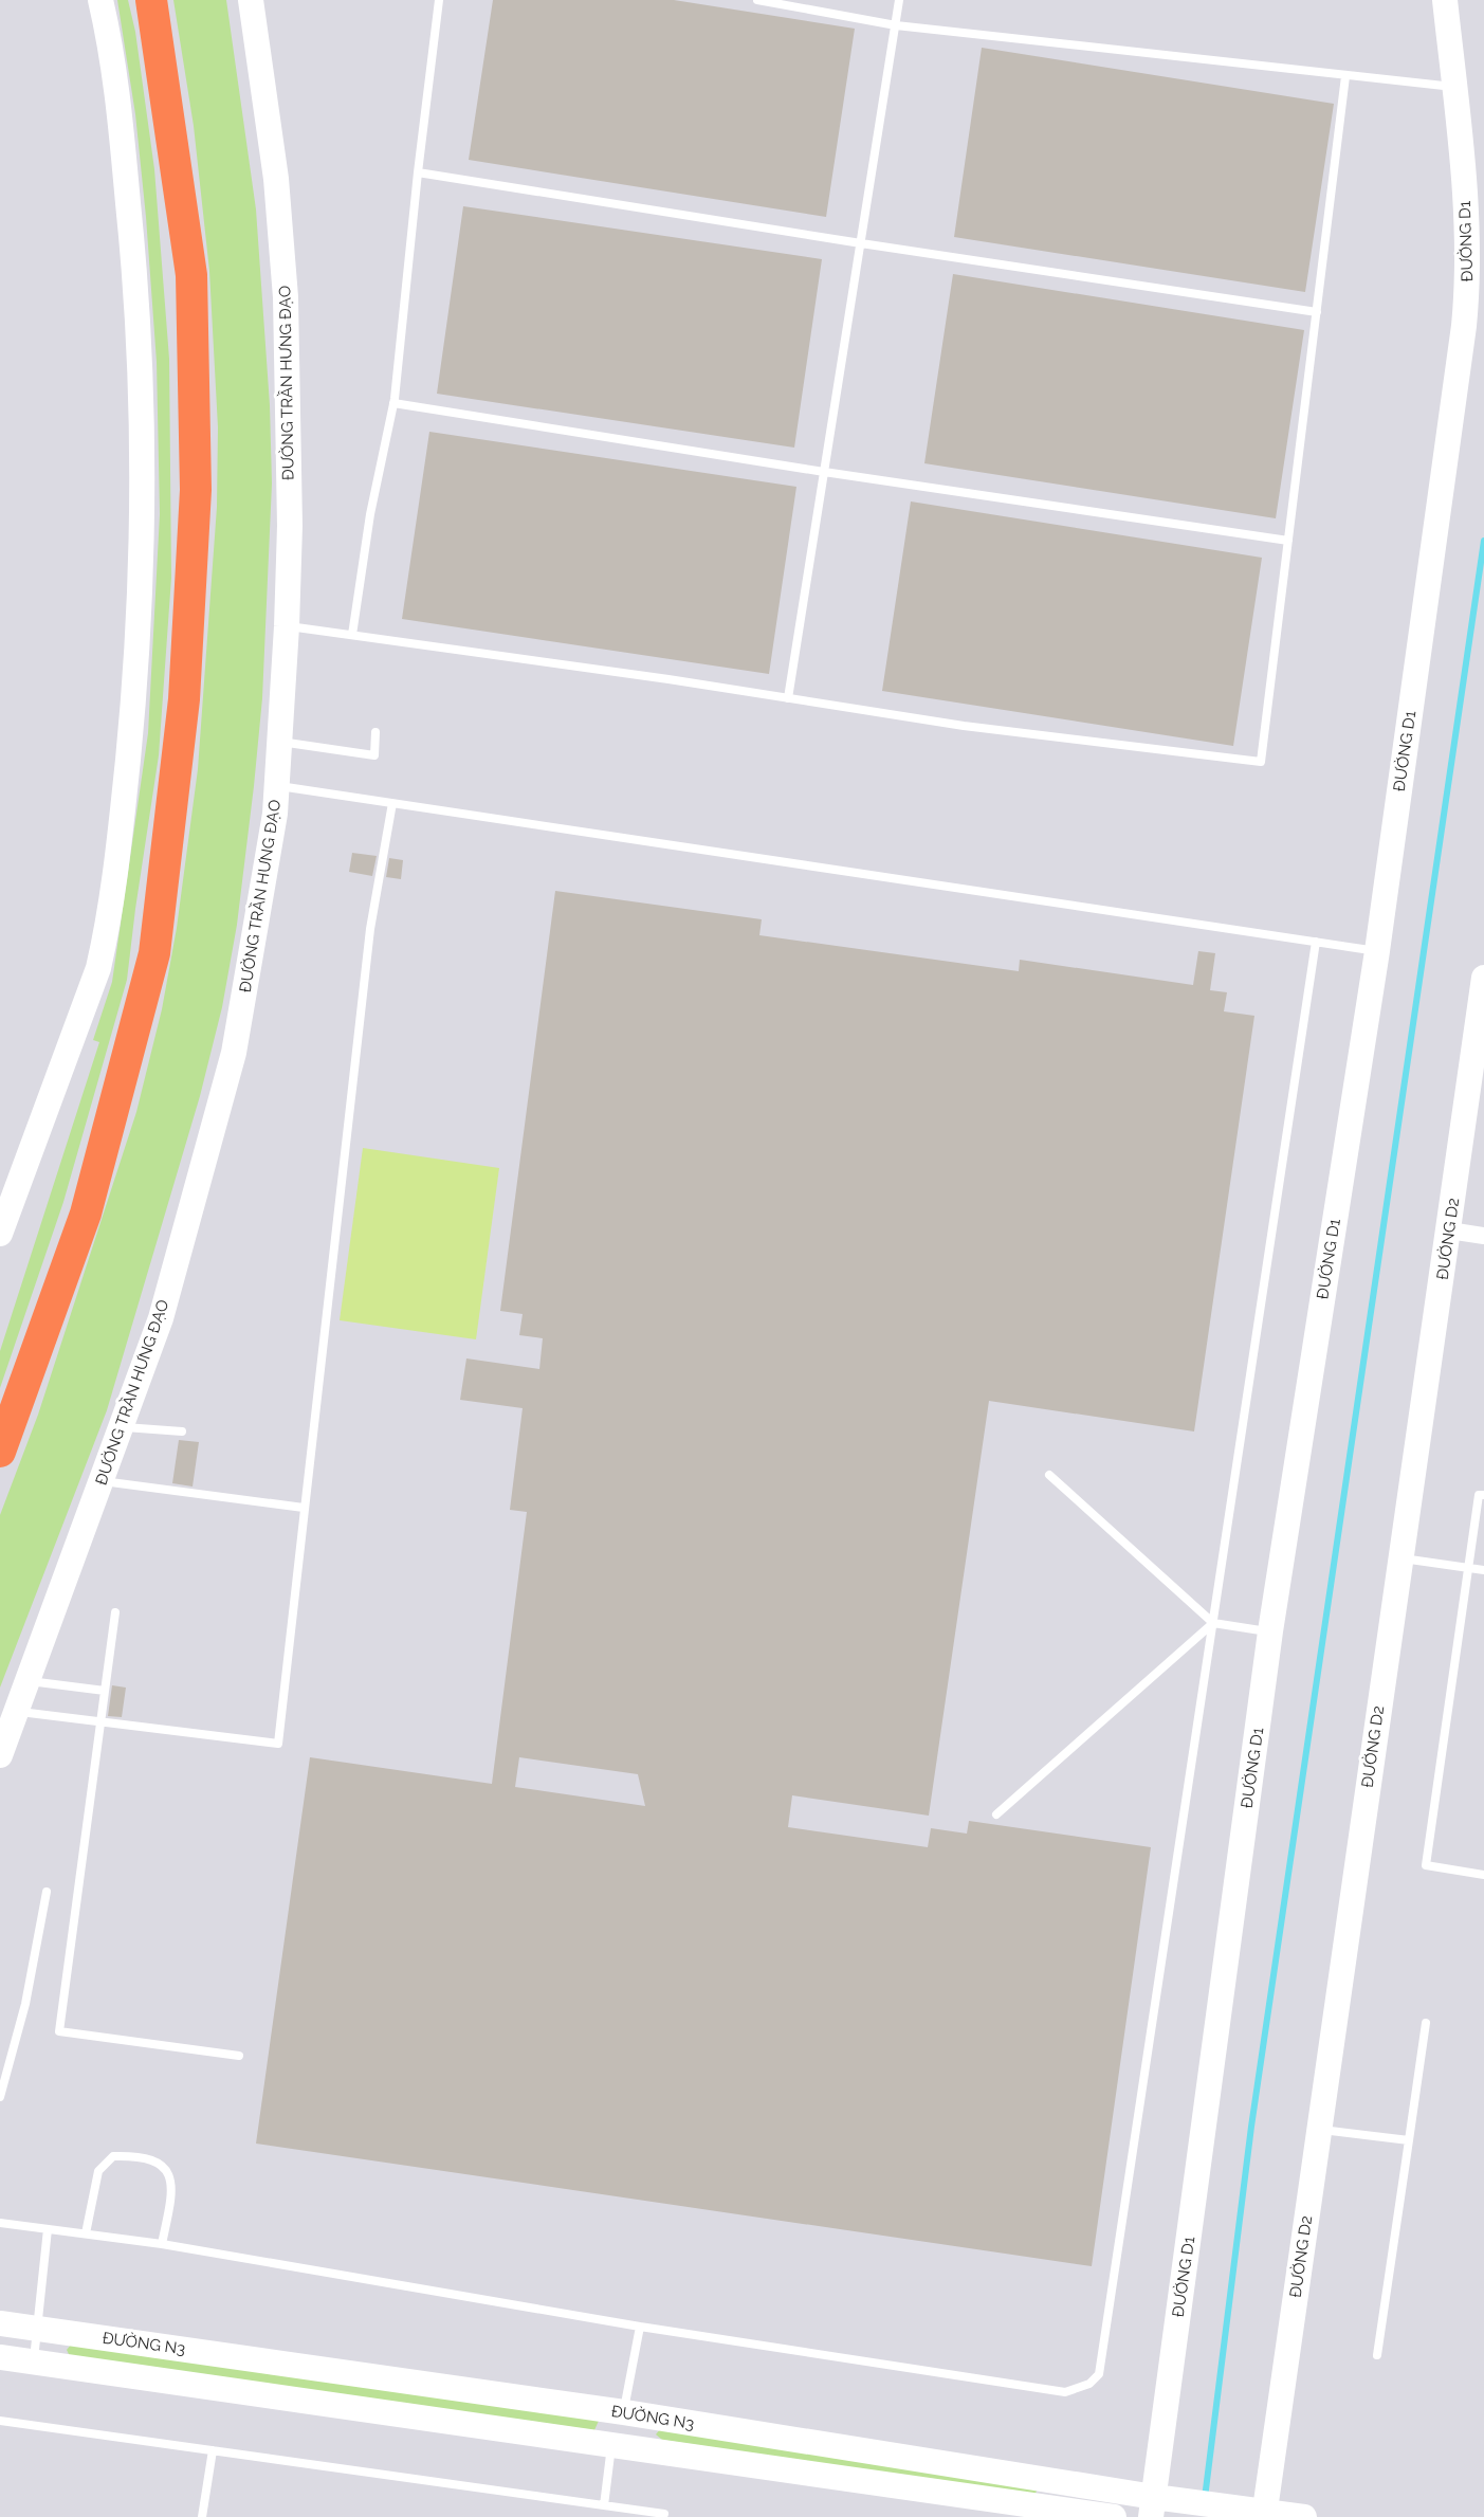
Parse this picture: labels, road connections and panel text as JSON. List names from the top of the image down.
{
  "streets": {
    "street": [
      "ĐƯỜNG D1",
      "ĐƯỜNG TRẦN HƯNG ĐẠO",
      "ĐƯỜNG D2",
      "ĐƯỜNG N3"
    ]
  },
  "crossings": [
    ["ĐƯỜNG D1", "ĐƯỜNG N3"],
    ["ĐƯỜNG D2", "ĐƯỜNG N3"]
  ]
}
